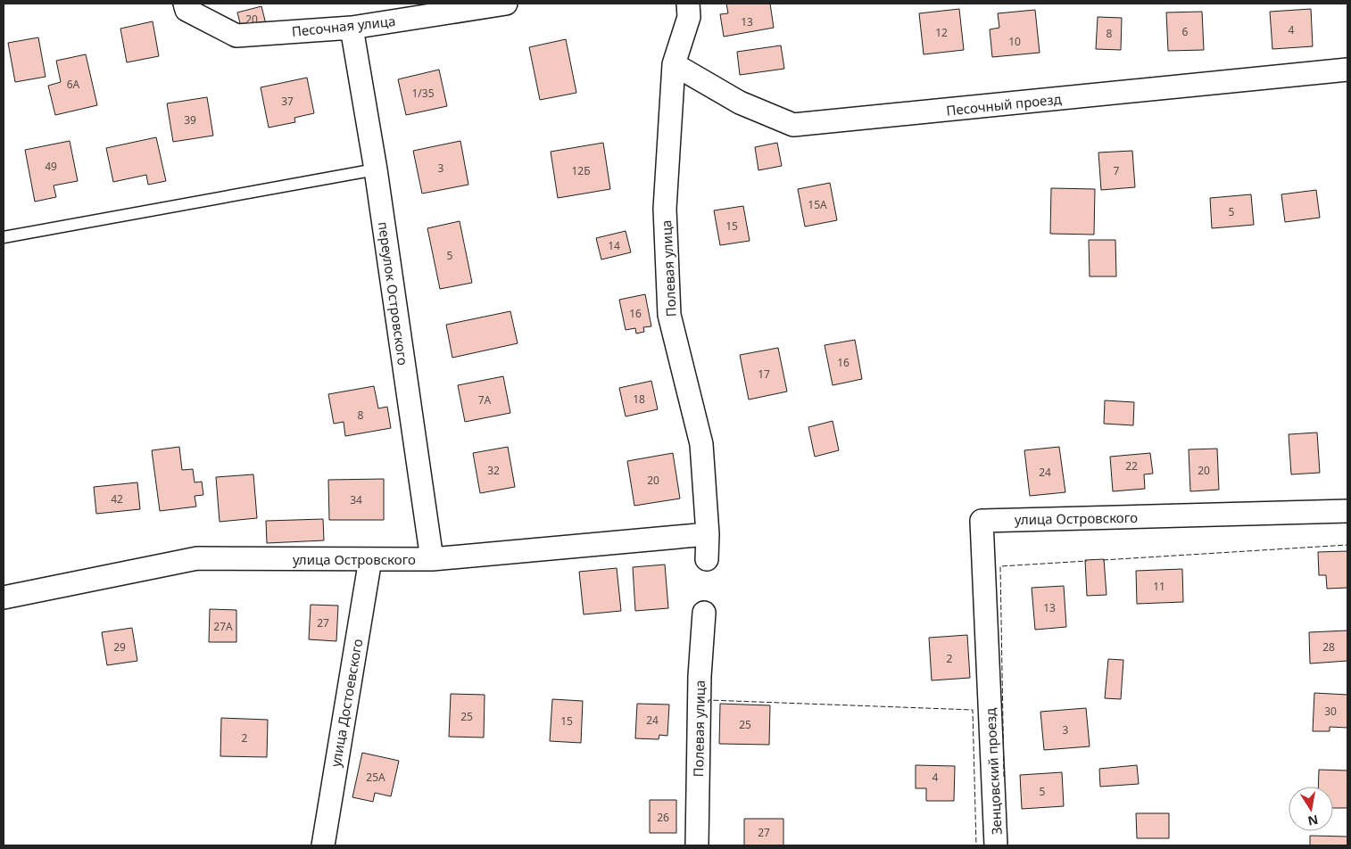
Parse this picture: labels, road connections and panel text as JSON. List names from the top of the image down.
{
  "streets": {
    "street": [
      "Песочная улица",
      "Песочный проезд",
      "Полевая улица",
      "переулок Островского",
      "улица Островского",
      "улица Достоевского",
      "Зенцовский проезд"
    ]
  },
  "crossings": [
    ["Песочная улица", "переулок Островского"],
    ["Песочный проезд", "Полевая улица"],
    ["Полевая улица", "улица Островского"],
    ["переулок Островского", "улица Островского"],
    ["улица Островского", "улица Достоевского"],
    ["улица Островского", "Зенцовский проезд"]
  ],
  "house_numbers": [
    "20",
    "13",
    "4",
    "6",
    "12",
    "8",
    "10",
    "6А",
    "1/35",
    "37",
    "39",
    "49",
    "3",
    "12Б",
    "7",
    "15А",
    "5",
    "15",
    "14",
    "5",
    "16",
    "16",
    "17",
    "18",
    "7А",
    "8",
    "22",
    "32",
    "20",
    "24",
    "20",
    "42",
    "34",
    "11",
    "13",
    "27",
    "27А",
    "29",
    "28",
    "2",
    "30",
    "25",
    "24",
    "15",
    "25",
    "3",
    "2",
    "25А",
    "4",
    "5",
    "26",
    "27"
  ],
  "north": "bottom"
}
